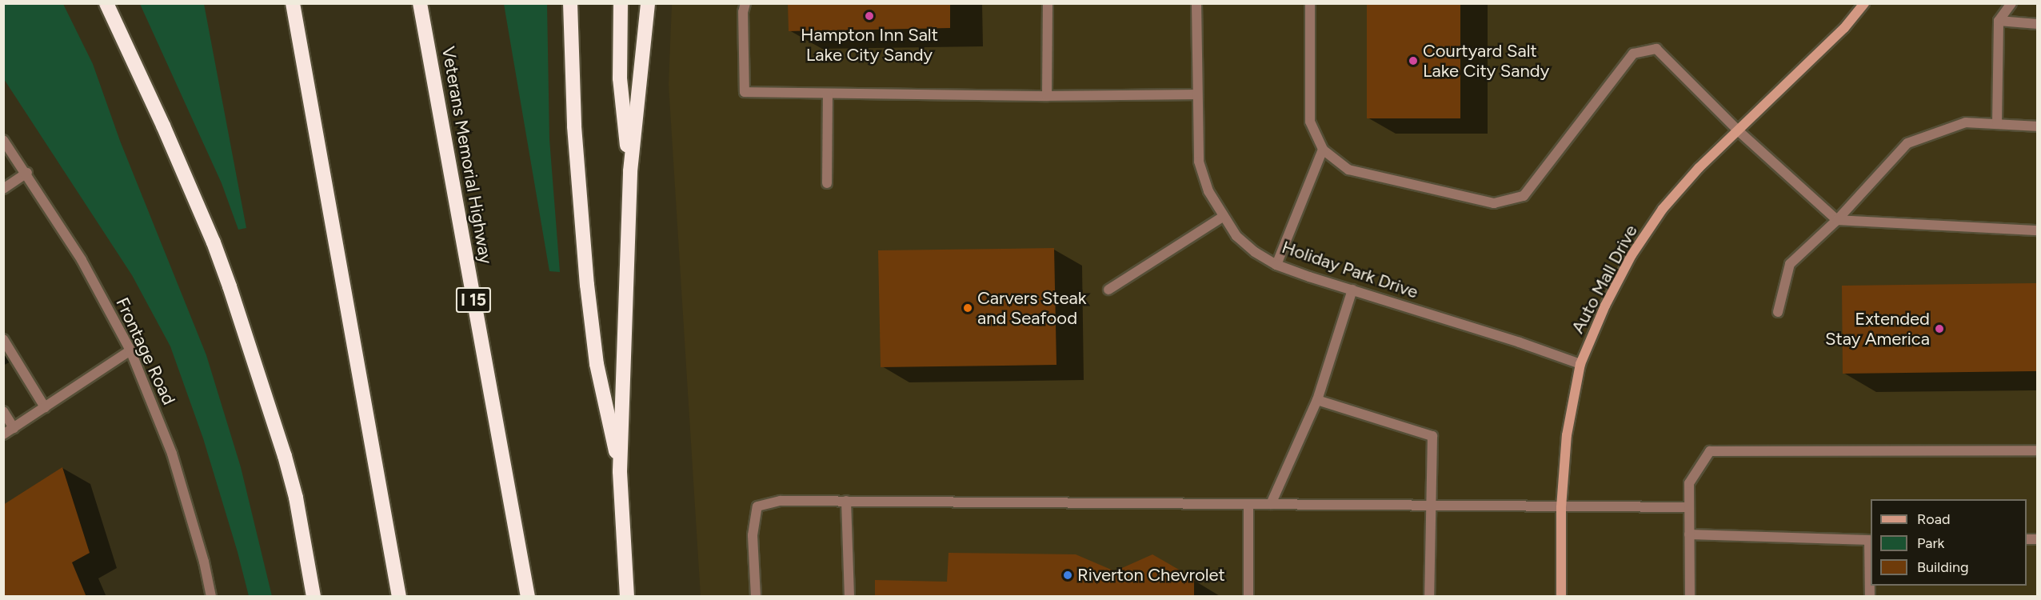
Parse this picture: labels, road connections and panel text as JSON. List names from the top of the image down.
{
  "streets": {
    "highway": ["Veterans Memorial Highway", "I 15"],
    "street": ["Holiday Park Drive", "Auto Mall Drive", "Frontage Road"]
  },
  "crossings": [
    ["Holiday Park Drive", "Auto Mall Drive"]
  ],
  "places": [
    "Hampton Inn Salt Lake City Sandy",
    "Courtyard Salt Lake City Sandy",
    "Carvers Steak and Seafood",
    "Extended Stay America",
    "Riverton Chevrolet"
  ],
  "legend": ["Road", "Park", "Building"]
}
